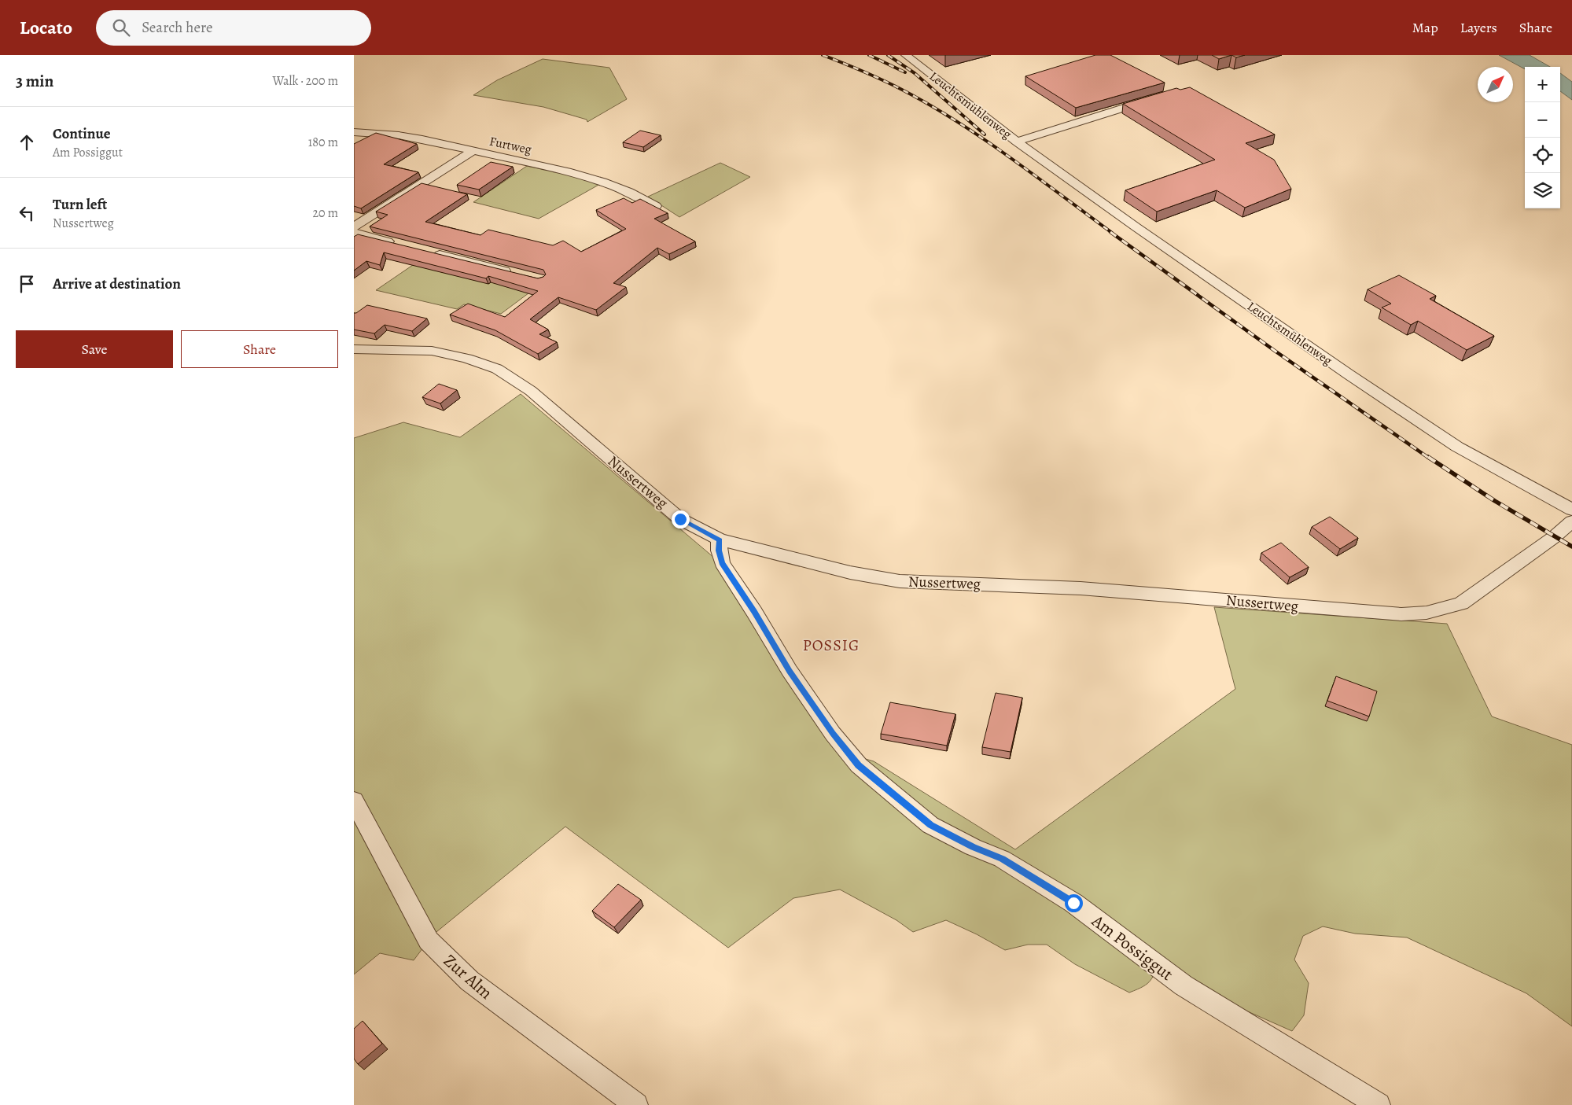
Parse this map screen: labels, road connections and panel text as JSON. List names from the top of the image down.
{
  "streets": {
    "street": [
      "Leuchtsmühlenweg",
      "Furtweg",
      "Nussertweg",
      "Am Possiggut",
      "Zur Alm"
    ]
  },
  "crossings": [
    ["Nussertweg", "Am Possiggut"]
  ],
  "districts": ["POSSIG"],
  "north": "top right",
  "page": {
    "header": "Locato",
    "search": "Search here",
    "nav": ["Map", "Layers", "Share"],
    "heading": ["3 min", "Walk · 200 m"],
    "map_buttons": ["+", "−"],
    "list": [
      ["Continue", "Am Possiggut", "180 m"],
      ["Turn left", "Nussertweg", "20 m"],
      "Arrive at destination"
    ],
    "buttons": ["Save", "Share"]
  }
}
